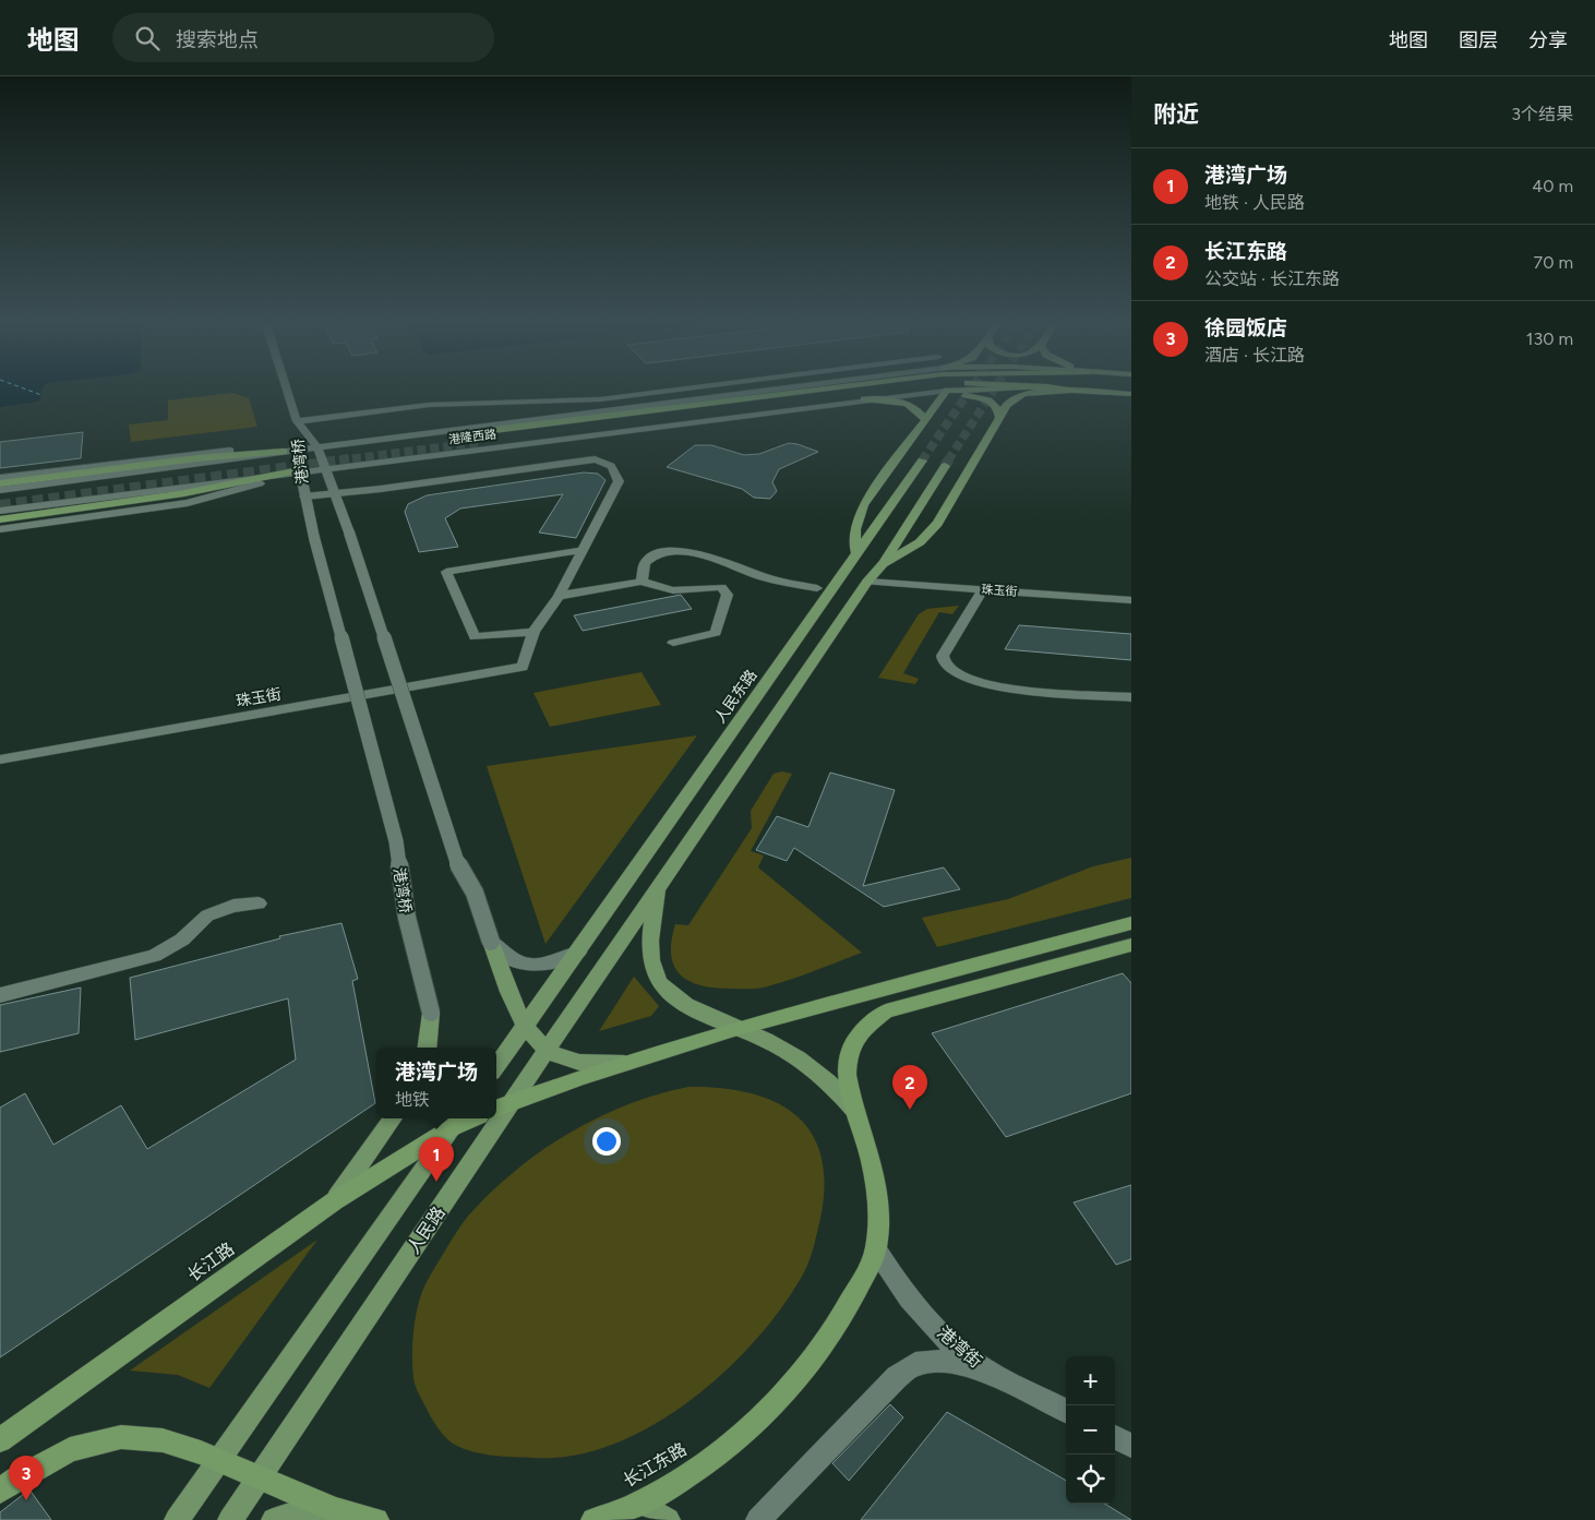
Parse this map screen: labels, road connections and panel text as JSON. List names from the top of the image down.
{
  "streets": {
    "highway": ["长江路", "长江东路"],
    "main road": [
      "港隆西路",
      "港湾桥",
      "珠玉街",
      "人民东路",
      "人民路",
      "港湾街"
    ]
  },
  "crossings": [
    ["港隆西路", "港湾桥"],
    ["港湾街", "长江东路"]
  ],
  "page": {
    "header": "地图",
    "search": "搜索地点",
    "nav": ["地图", "图层", "分享"],
    "heading": ["附近", "3个结果"],
    "list": [
      {
        "mark": "1",
        "name": "港湾广场",
        "note": "地铁 · 人民路",
        "value": "40 m"
      },
      {
        "mark": "2",
        "name": "长江东路",
        "note": "公交站 · 长江东路",
        "value": "70 m"
      },
      {
        "mark": "3",
        "name": "徐园饭店",
        "note": "酒店 · 长江路",
        "value": "130 m"
      }
    ],
    "popup": ["港湾广场", "地铁"],
    "pins": ["2", "1", "3"],
    "map_buttons": ["+", "−"]
  }
}
